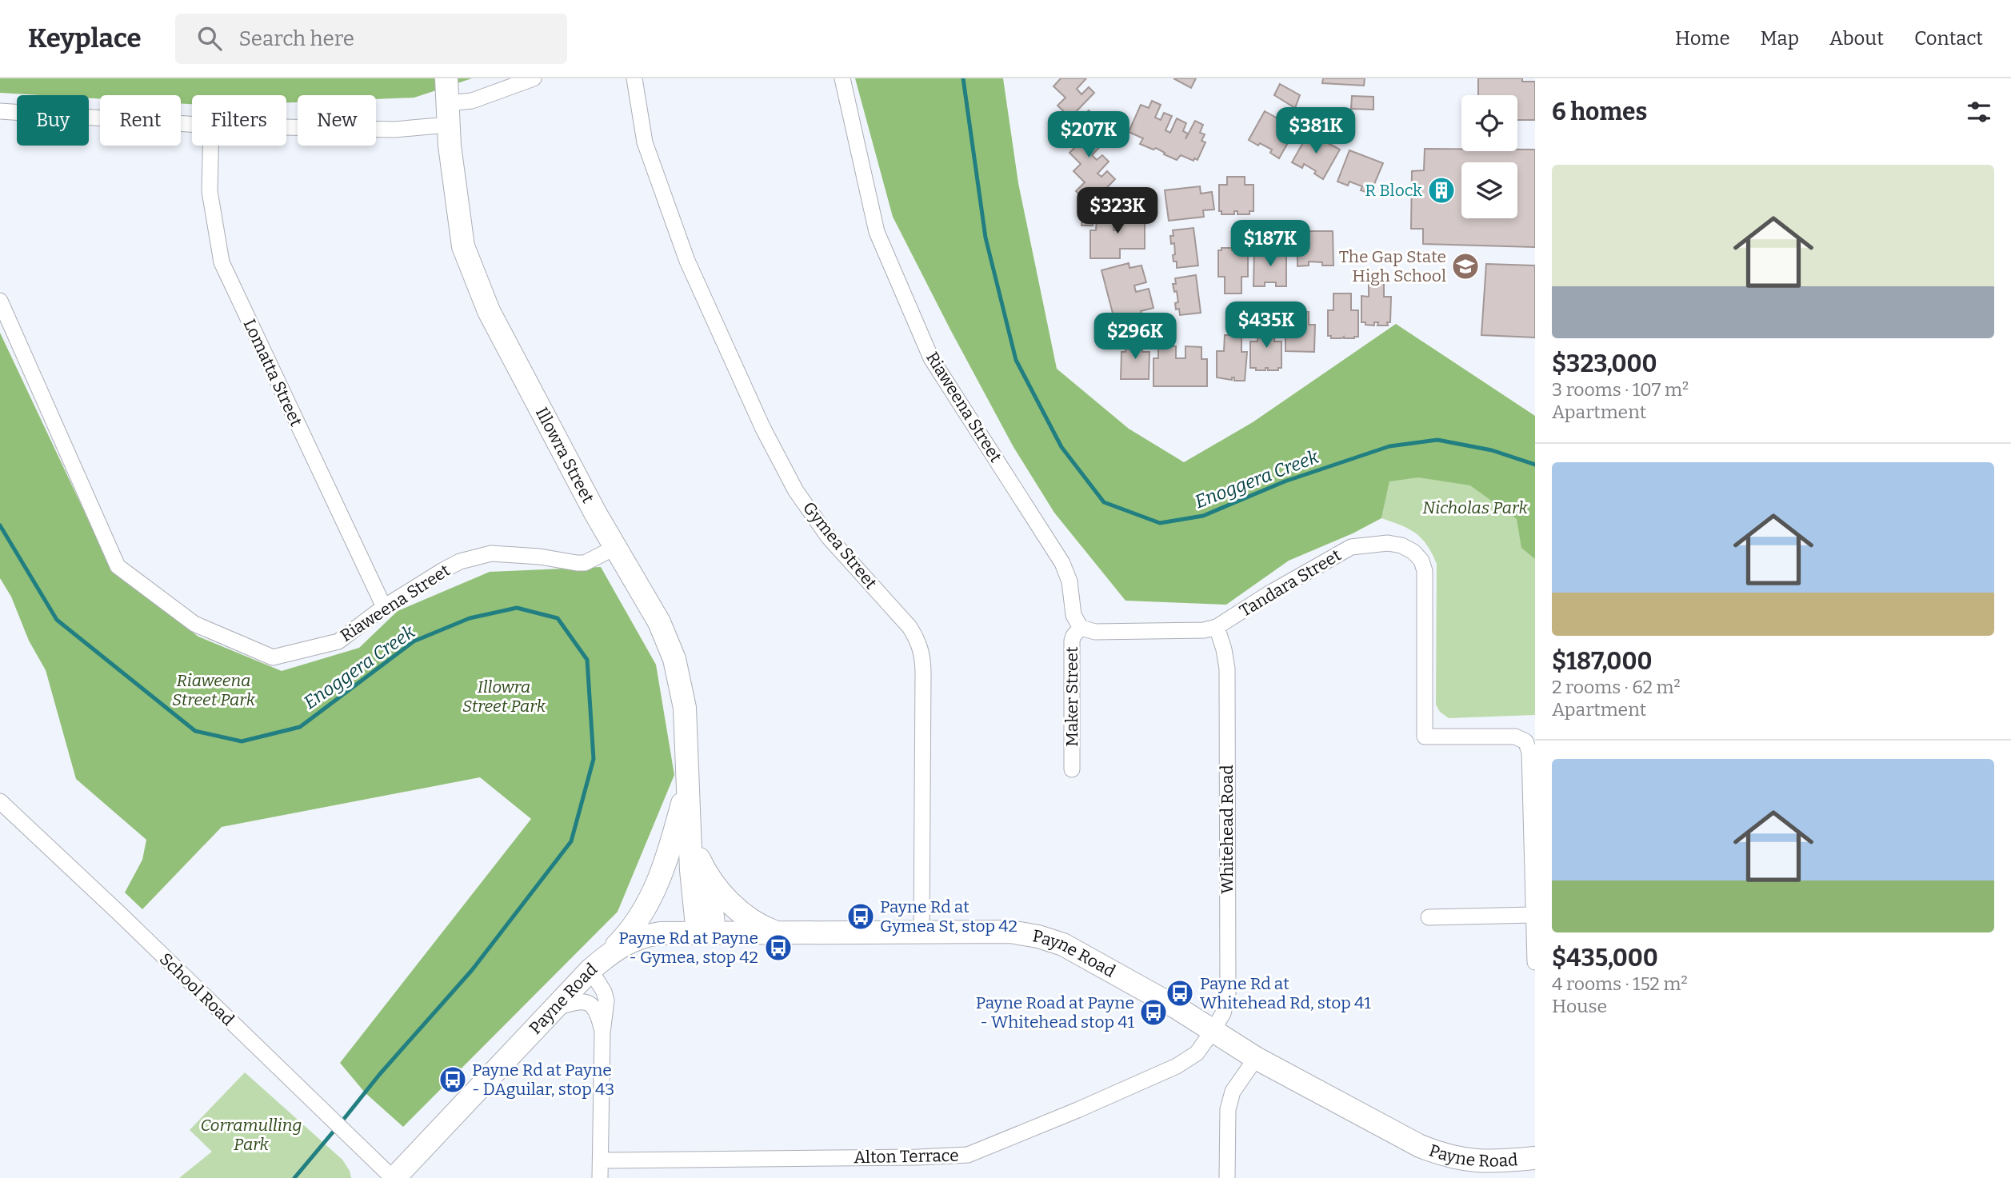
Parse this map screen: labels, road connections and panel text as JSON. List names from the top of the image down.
{
  "streets": {
    "street": [
      "Lomatta Street",
      "Riaweena Street",
      "Illowra Street",
      "Gymea Street",
      "Tandara Street",
      "Maker Street",
      "Whitehead Road",
      "Payne Road",
      "School Road",
      "Alton Terrace"
    ]
  },
  "crossings": [
    ["Lomatta Street", "Riaweena Street"],
    ["Riaweena Street", "Illowra Street"],
    ["Riaweena Street", "Tandara Street"],
    ["Riaweena Street", "Maker Street"],
    ["Illowra Street", "Payne Road"],
    ["Gymea Street", "Payne Road"],
    ["Tandara Street", "Maker Street"],
    ["Tandara Street", "Whitehead Road"],
    ["Whitehead Road", "Payne Road"],
    ["Whitehead Road", "Alton Terrace"],
    ["Payne Road", "School Road"],
    ["Payne Road", "Alton Terrace"]
  ],
  "water": ["Enoggera Creek"],
  "parks": [
    "Nicholas Park",
    "Riaweena Street Park",
    "Illowra Street Park",
    "Corramulling Park"
  ],
  "places": {
    "building": ["R Block"],
    "school or university": ["The Gap State High School"],
    "bus stop": [
      "Payne Rd at Gymea St, stop 42",
      "Payne Rd at Payne - Gymea, stop 42",
      "Payne Rd at Whitehead Rd, stop 41",
      "Payne Road at Payne - Whitehead stop 41",
      "Payne Rd at Payne - DAguilar, stop 43"
    ]
  },
  "page": {
    "header": "Keyplace",
    "search": "Search here",
    "nav": [
      "Home",
      "Map",
      "About",
      "Contact"
    ],
    "heading": "6 homes",
    "chip": [
      "Buy",
      "Rent",
      "Filters",
      "New"
    ],
    "price": [
      "$381K",
      "$207K",
      "$323K",
      "$187K",
      "$435K",
      "$296K"
    ],
    "list": [
      {
        "name": "$323,000",
        "note": "3 rooms · 107 m² · Apartment"
      },
      {
        "name": "$187,000",
        "note": "2 rooms · 62 m² · Apartment"
      },
      {
        "name": "$435,000",
        "note": "4 rooms · 152 m² · House"
      }
    ]
  }
}
